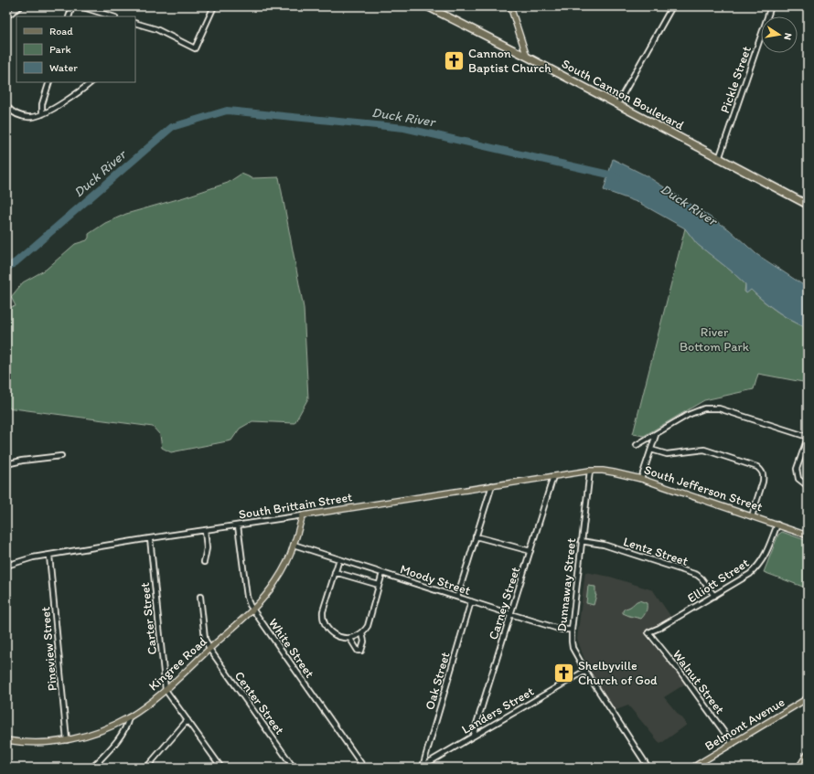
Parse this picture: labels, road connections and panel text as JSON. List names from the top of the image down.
{
  "streets": {
    "highway": ["South Cannon Boulevard"],
    "main road": [
      "South Jefferson Street",
      "South Brittain Street",
      "Kingree Road",
      "Belmont Avenue"
    ],
    "street": [
      "Pickle Street",
      "Lentz Street",
      "Moody Street",
      "Elliott Street",
      "Dunnaway Street",
      "Carney Street",
      "Carter Street",
      "White Street",
      "Pineview Street",
      "Oak Street",
      "Walnut Street",
      "Center Street",
      "Landers Street"
    ]
  },
  "crossings": [
    ["Pickle Street", "South Cannon Boulevard"],
    ["South Jefferson Street", "South Brittain Street"],
    ["South Jefferson Street", "Elliott Street"],
    ["South Jefferson Street", "Dunnaway Street"],
    ["South Brittain Street", "Dunnaway Street"],
    ["South Brittain Street", "Carney Street"],
    ["South Brittain Street", "Carter Street"],
    ["South Brittain Street", "White Street"],
    ["South Brittain Street", "Pineview Street"],
    ["South Brittain Street", "Kingree Road"],
    ["Lentz Street", "Elliott Street"],
    ["Lentz Street", "Dunnaway Street"],
    ["Moody Street", "Dunnaway Street"],
    ["Moody Street", "Carney Street"],
    ["Moody Street", "Kingree Road"],
    ["Moody Street", "Oak Street"],
    ["Elliott Street", "Walnut Street"],
    ["Dunnaway Street", "Landers Street"],
    ["Carney Street", "Landers Street"],
    ["Carter Street", "Kingree Road"],
    ["White Street", "Kingree Road"],
    ["Pineview Street", "Kingree Road"],
    ["Kingree Road", "Center Street"],
    ["Oak Street", "Landers Street"],
    ["Walnut Street", "Belmont Avenue"]
  ],
  "water": ["Duck River"],
  "parks": ["River Bottom Park"],
  "places": {
    "church": ["Cannon Baptist Church", "Shelbyville Church of God"]
  },
  "legend": ["Road", "Park", "Water"],
  "north": "right"
}
